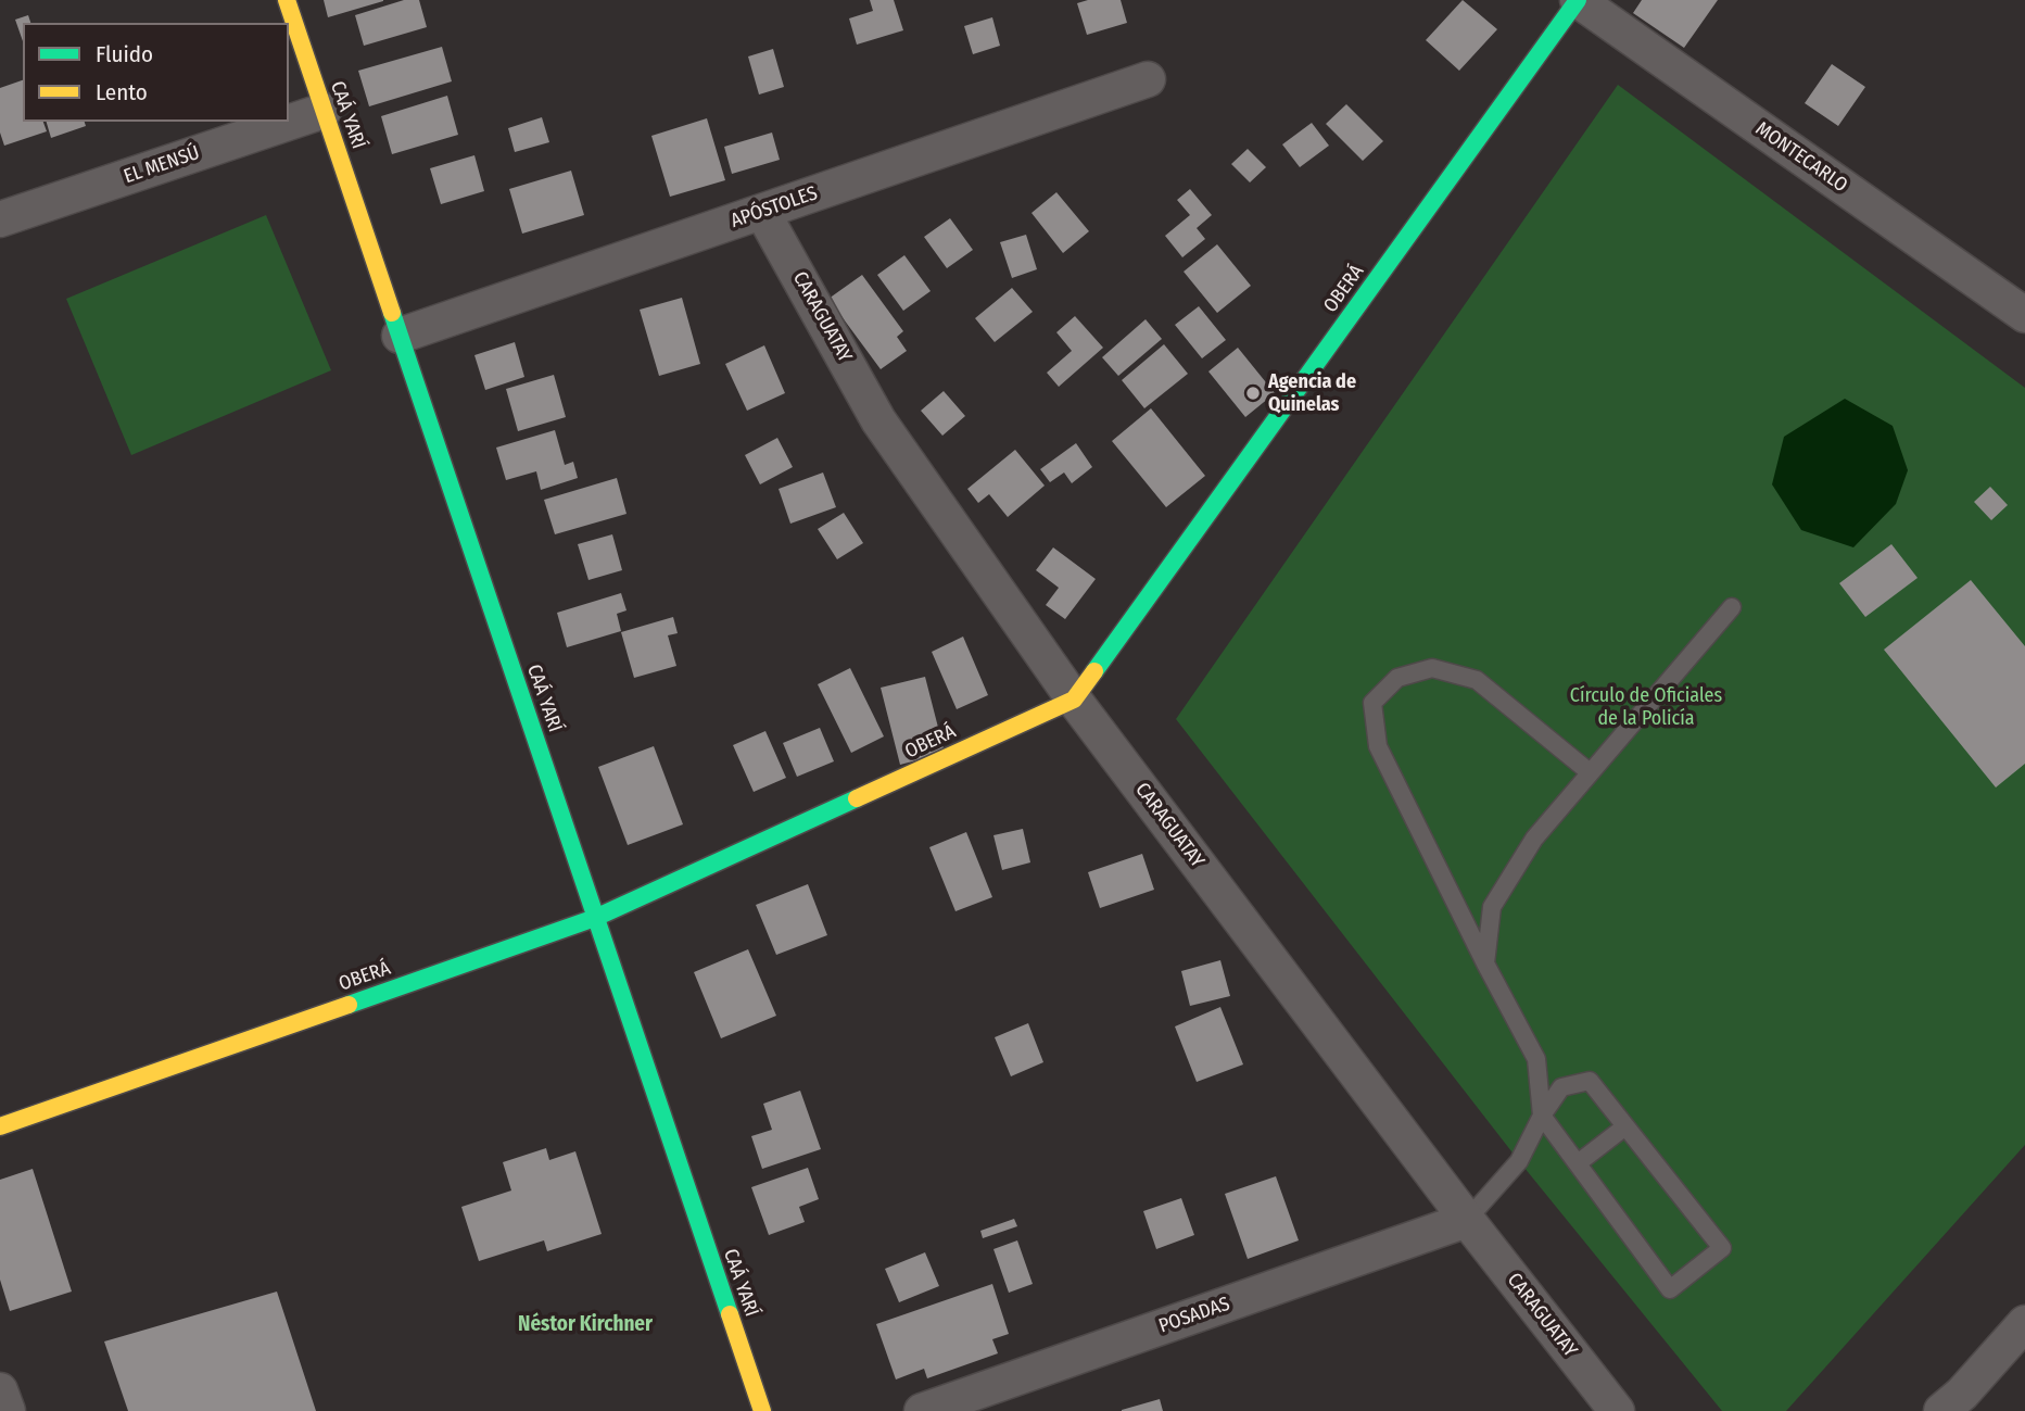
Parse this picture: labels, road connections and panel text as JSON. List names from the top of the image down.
{
  "streets": {
    "street": [
      "CAÁ YARÍ",
      "MONTECARLO",
      "EL MENSÚ",
      "APÓSTOLES",
      "OBERÁ",
      "CARAGUATAY",
      "POSADAS"
    ]
  },
  "crossings": [
    ["CAÁ YARÍ", "EL MENSÚ"],
    ["CAÁ YARÍ", "APÓSTOLES"],
    ["CAÁ YARÍ", "OBERÁ"],
    ["MONTECARLO", "OBERÁ"],
    ["APÓSTOLES", "CARAGUATAY"],
    ["OBERÁ", "CARAGUATAY"],
    ["CARAGUATAY", "POSADAS"]
  ],
  "districts": ["Néstor Kirchner"],
  "parks": ["Círculo de Oficiales de la Policía"],
  "places": ["Agencia de Quinelas"],
  "legend": ["Fluido", "Lento"]
}
